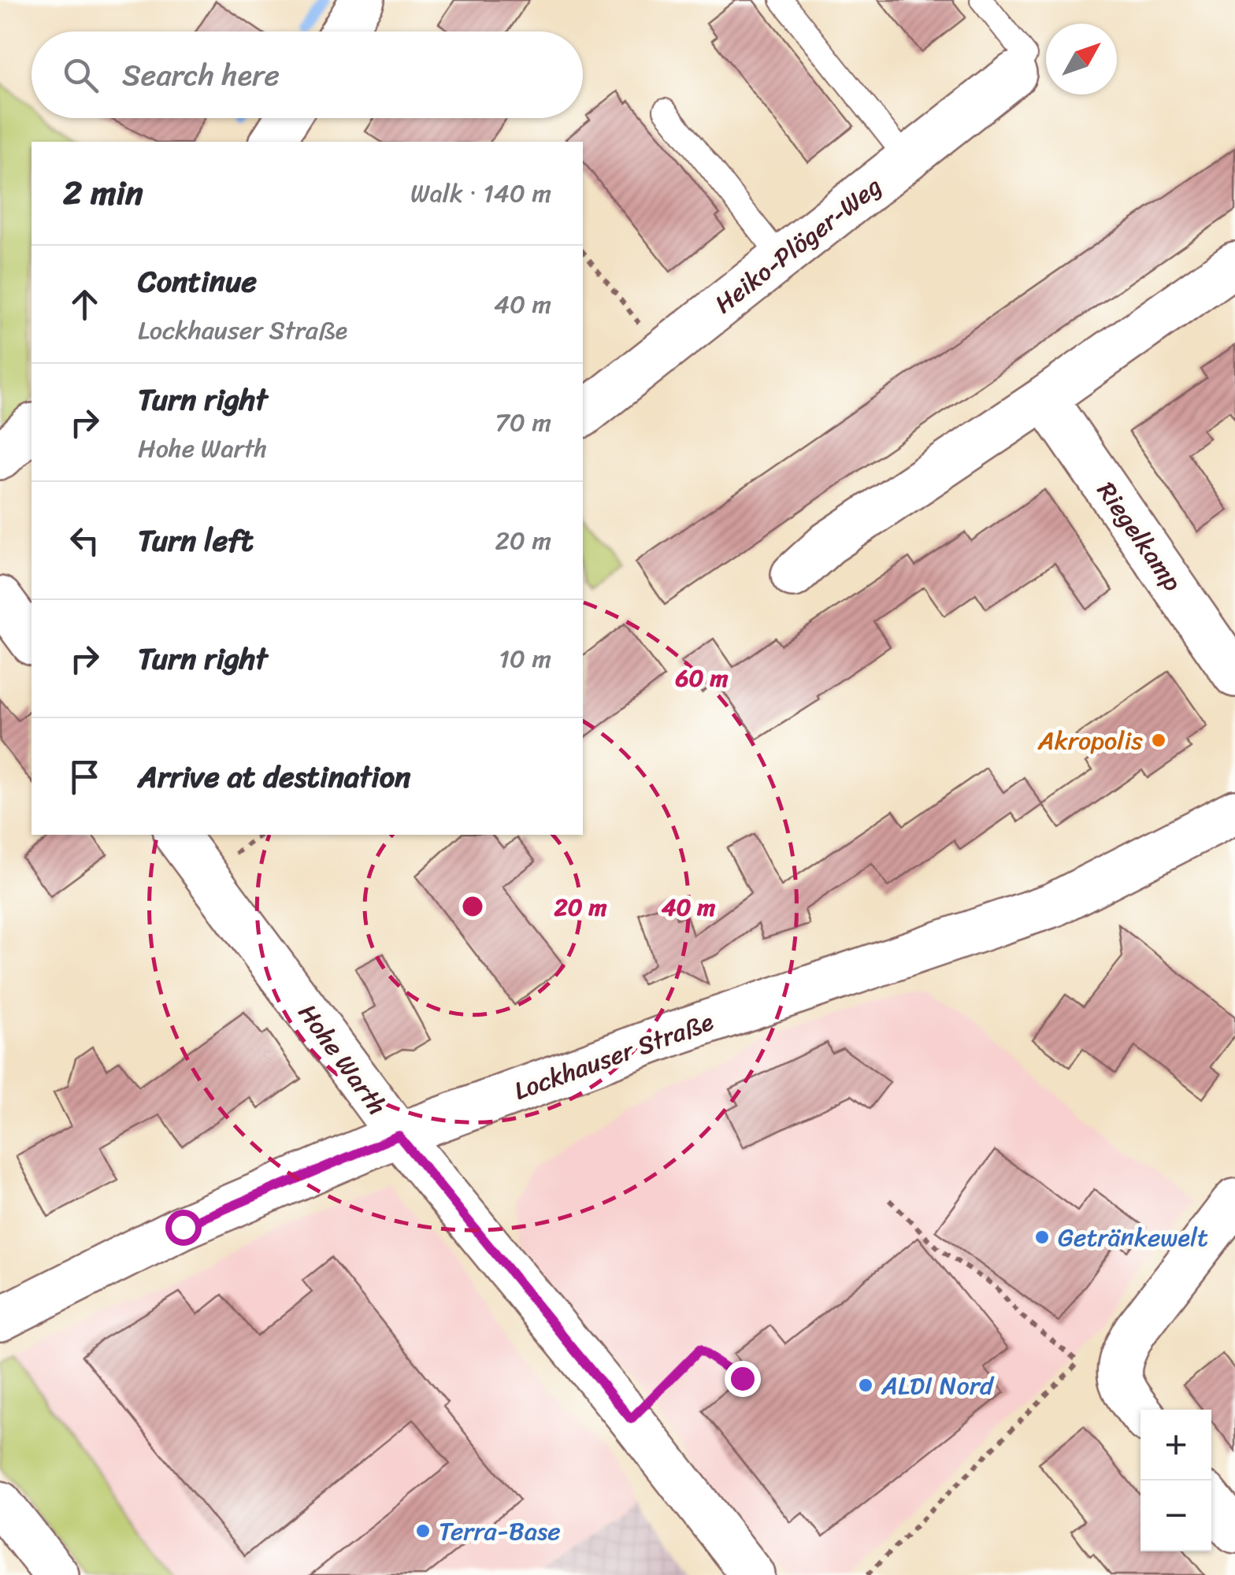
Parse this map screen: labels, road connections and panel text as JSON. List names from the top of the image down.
{
  "streets": {
    "main road": [
      "Heiko-Plöger-Weg",
      "Riegelkamp",
      "Lockhauser Straße",
      "Hohe Warth"
    ]
  },
  "crossings": [
    ["Lockhauser Straße", "Hohe Warth"]
  ],
  "places": [
    "Akropolis",
    "Getränkewelt",
    "ALDI Nord",
    "Terra-Base"
  ],
  "north": "top right",
  "page": {
    "search": "Search here",
    "heading": ["2 min", "Walk · 140 m"],
    "list": [
      ["Continue", "Lockhauser Straße", "40 m"],
      ["Turn right", "Hohe Warth", "70 m"],
      ["Turn left", "20 m"],
      ["Turn right", "10 m"],
      "Arrive at destination"
    ],
    "map_buttons": ["+", "−"]
  },
  "rings": ["60 m", "20 m", "40 m"]
}
